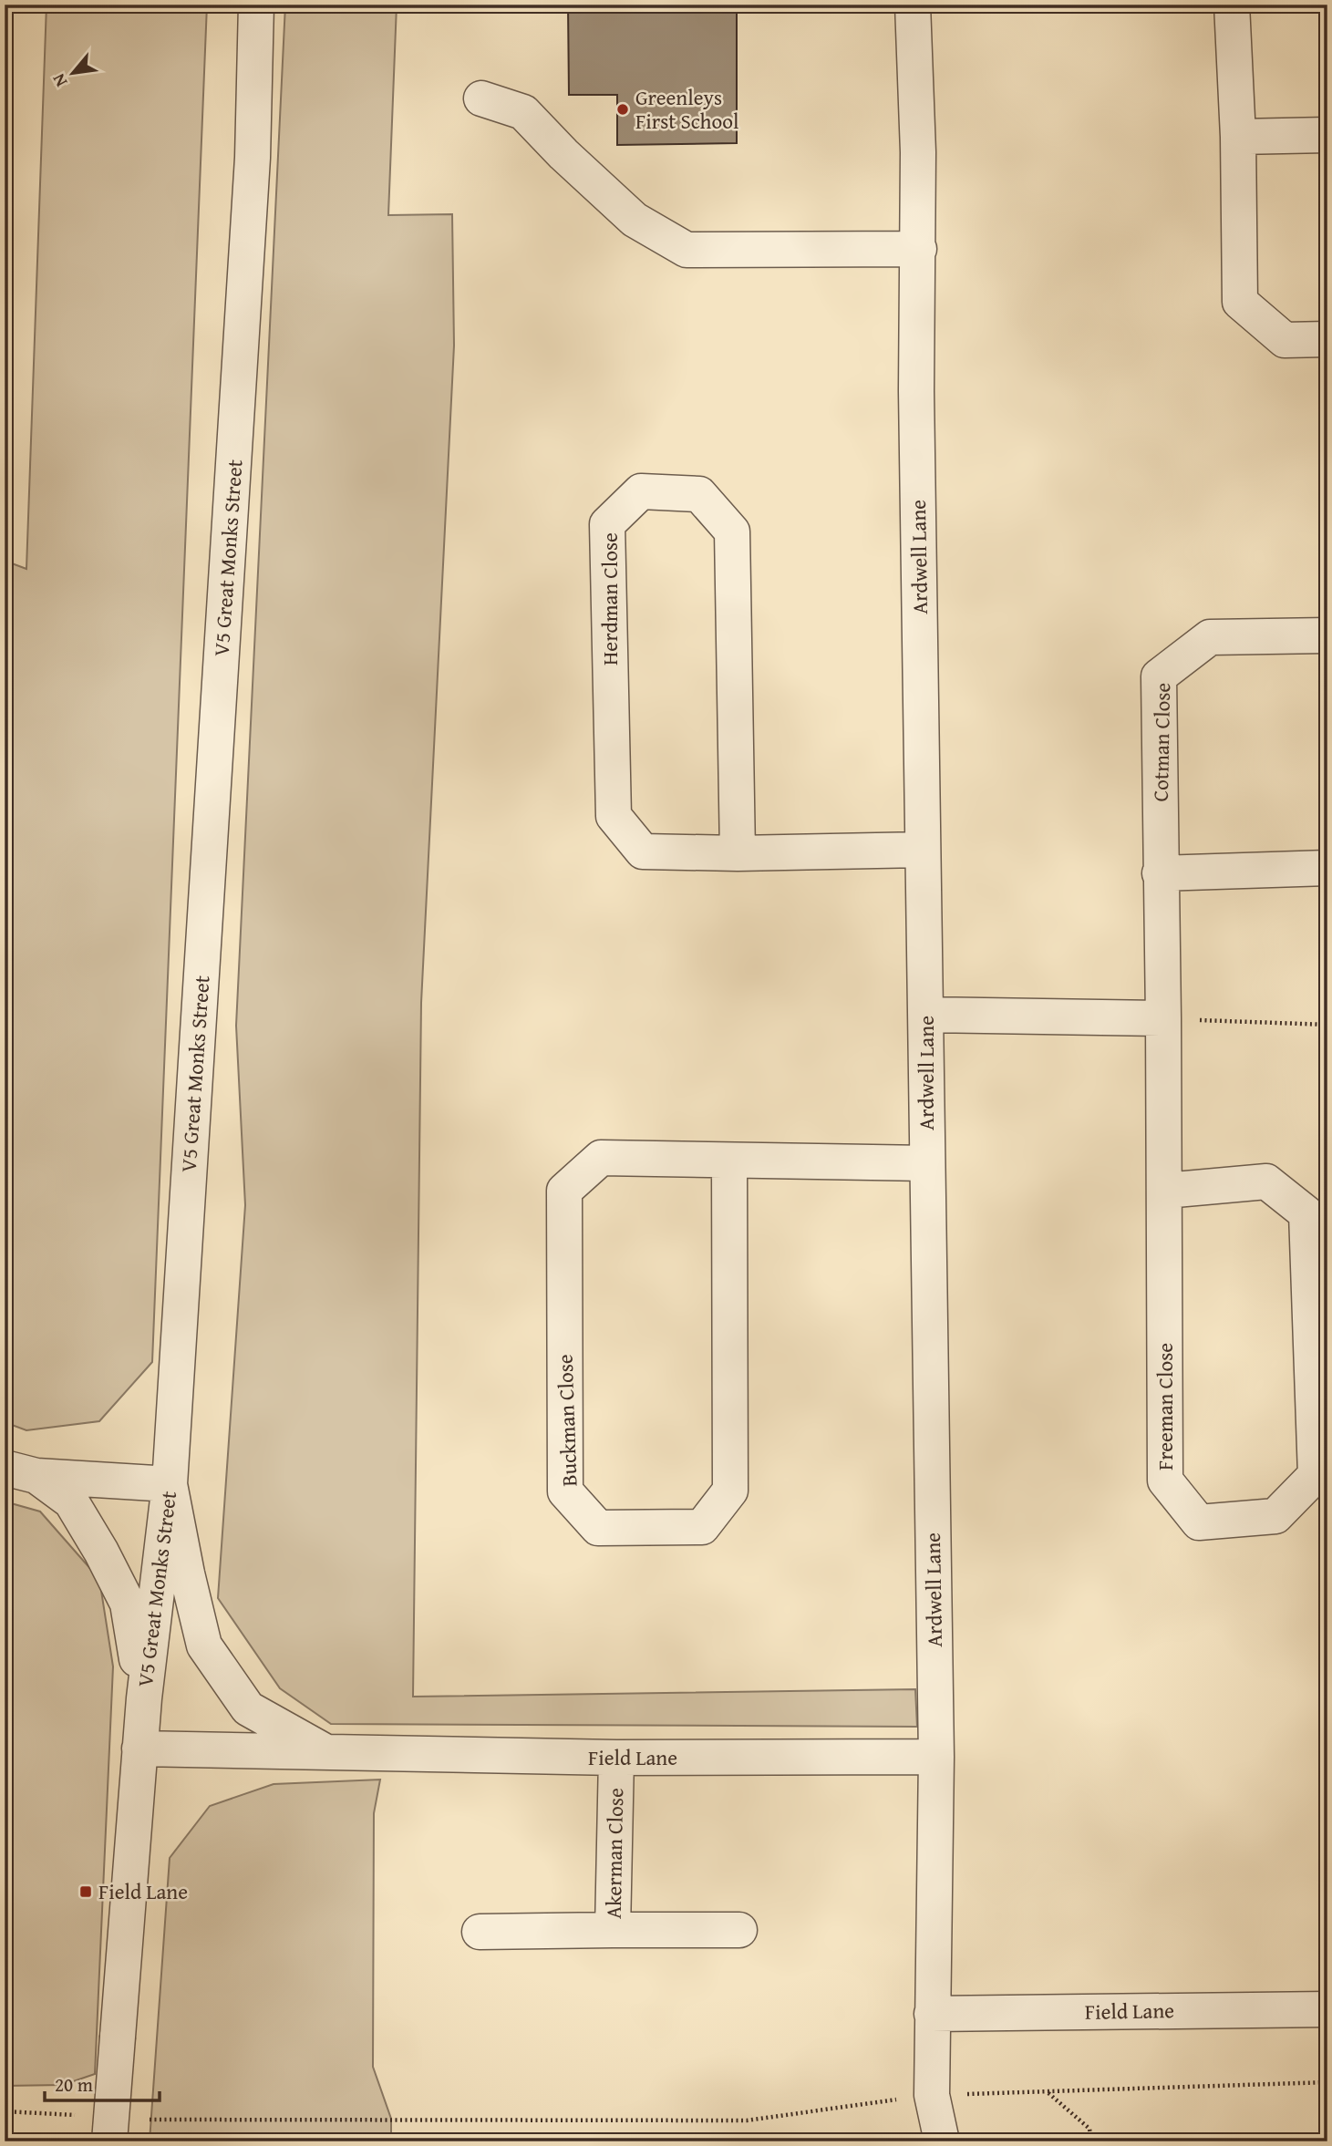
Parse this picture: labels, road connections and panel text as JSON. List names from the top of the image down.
{
  "streets": {
    "street": [
      "Ardwell Lane",
      "V5 Great Monks Street",
      "Herdman Close",
      "Cotman Close",
      "Freeman Close",
      "Buckman Close",
      "Field Lane",
      "Akerman Close"
    ]
  },
  "crossings": [
    ["Ardwell Lane", "Herdman Close"],
    ["Ardwell Lane", "Buckman Close"],
    ["Ardwell Lane", "Field Lane"],
    ["V5 Great Monks Street", "Field Lane"],
    ["Cotman Close", "Freeman Close"],
    ["Field Lane", "Akerman Close"]
  ],
  "places": {
    "other": ["Greenleys First School"],
    "transit": ["Field Lane"]
  },
  "scale_bar": "20 m",
  "north": "bottom left"
}
